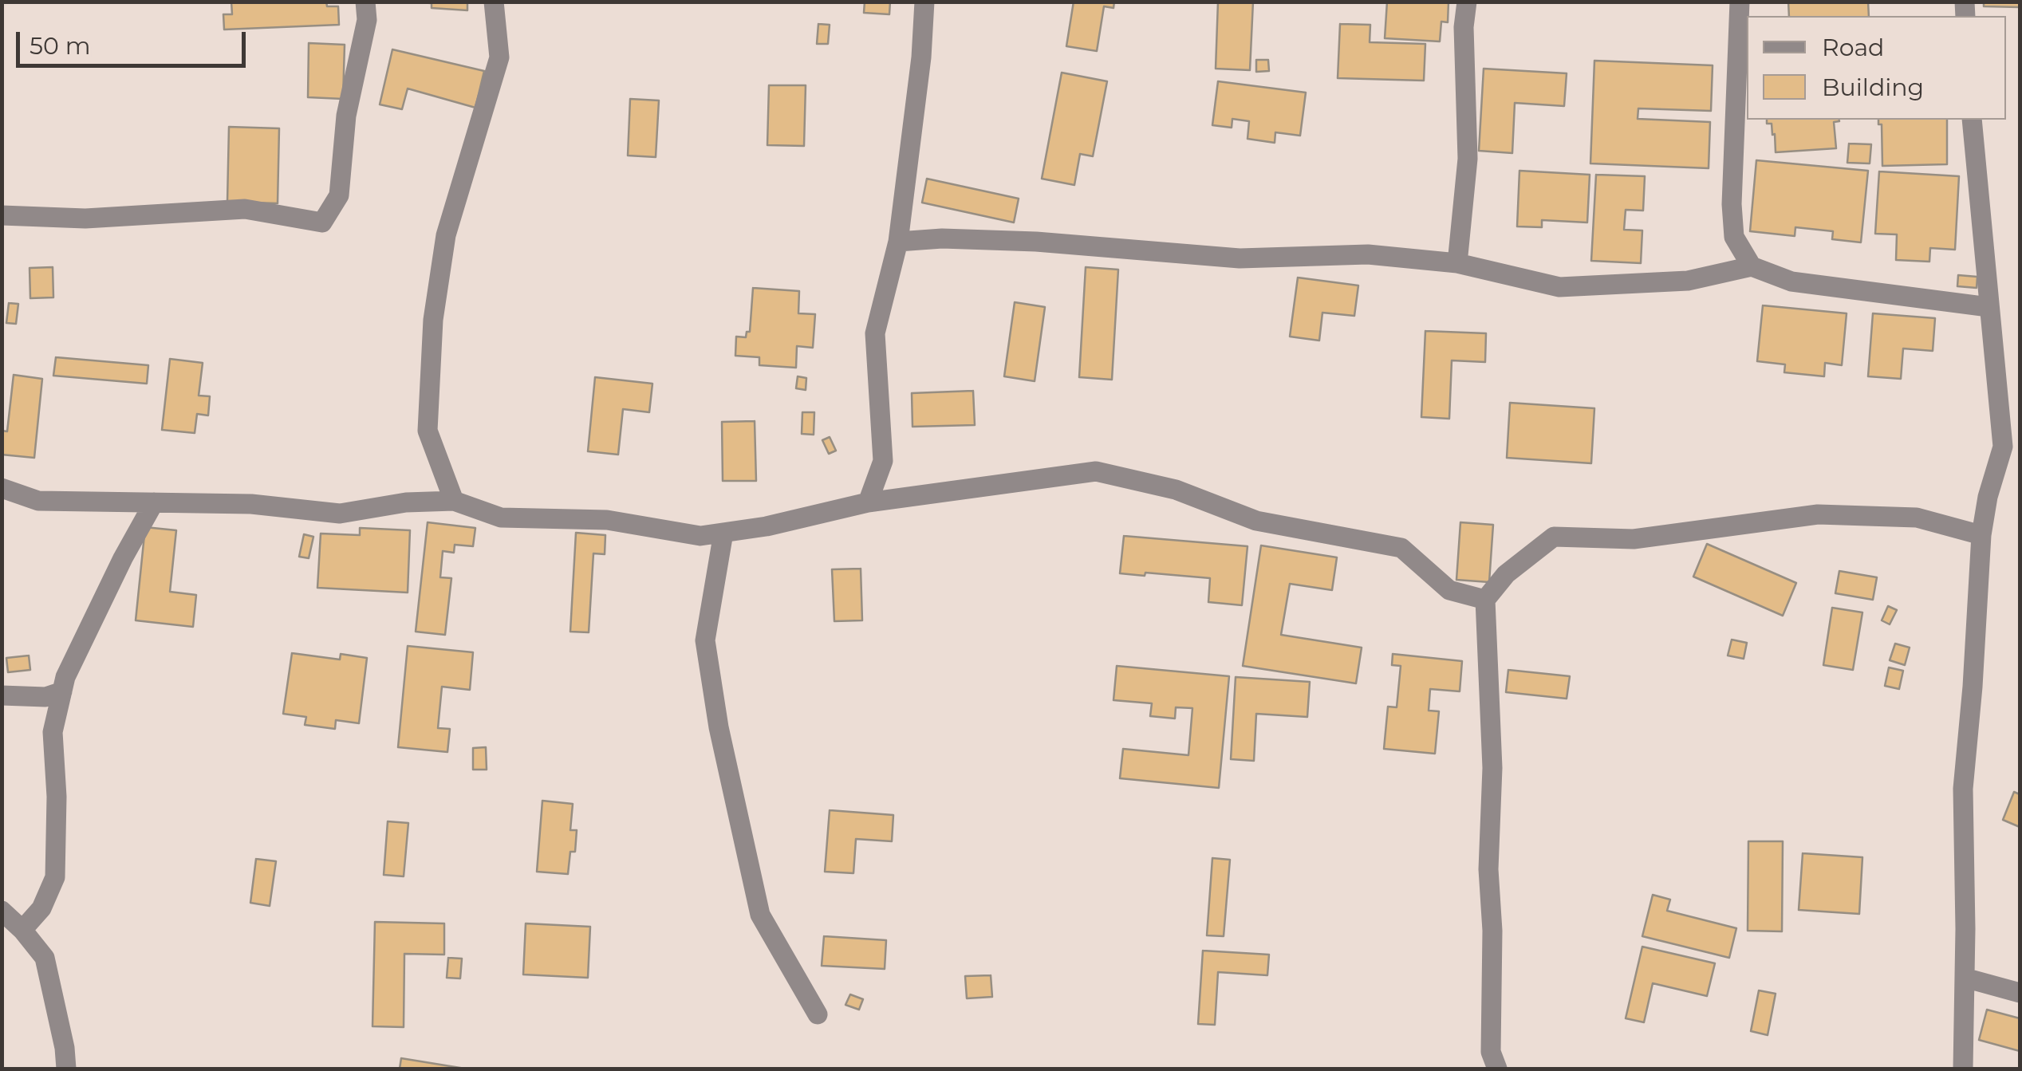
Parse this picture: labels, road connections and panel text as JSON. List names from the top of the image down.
{
  "legend": ["Road", "Building"],
  "scale_bar": "50 m"
}
